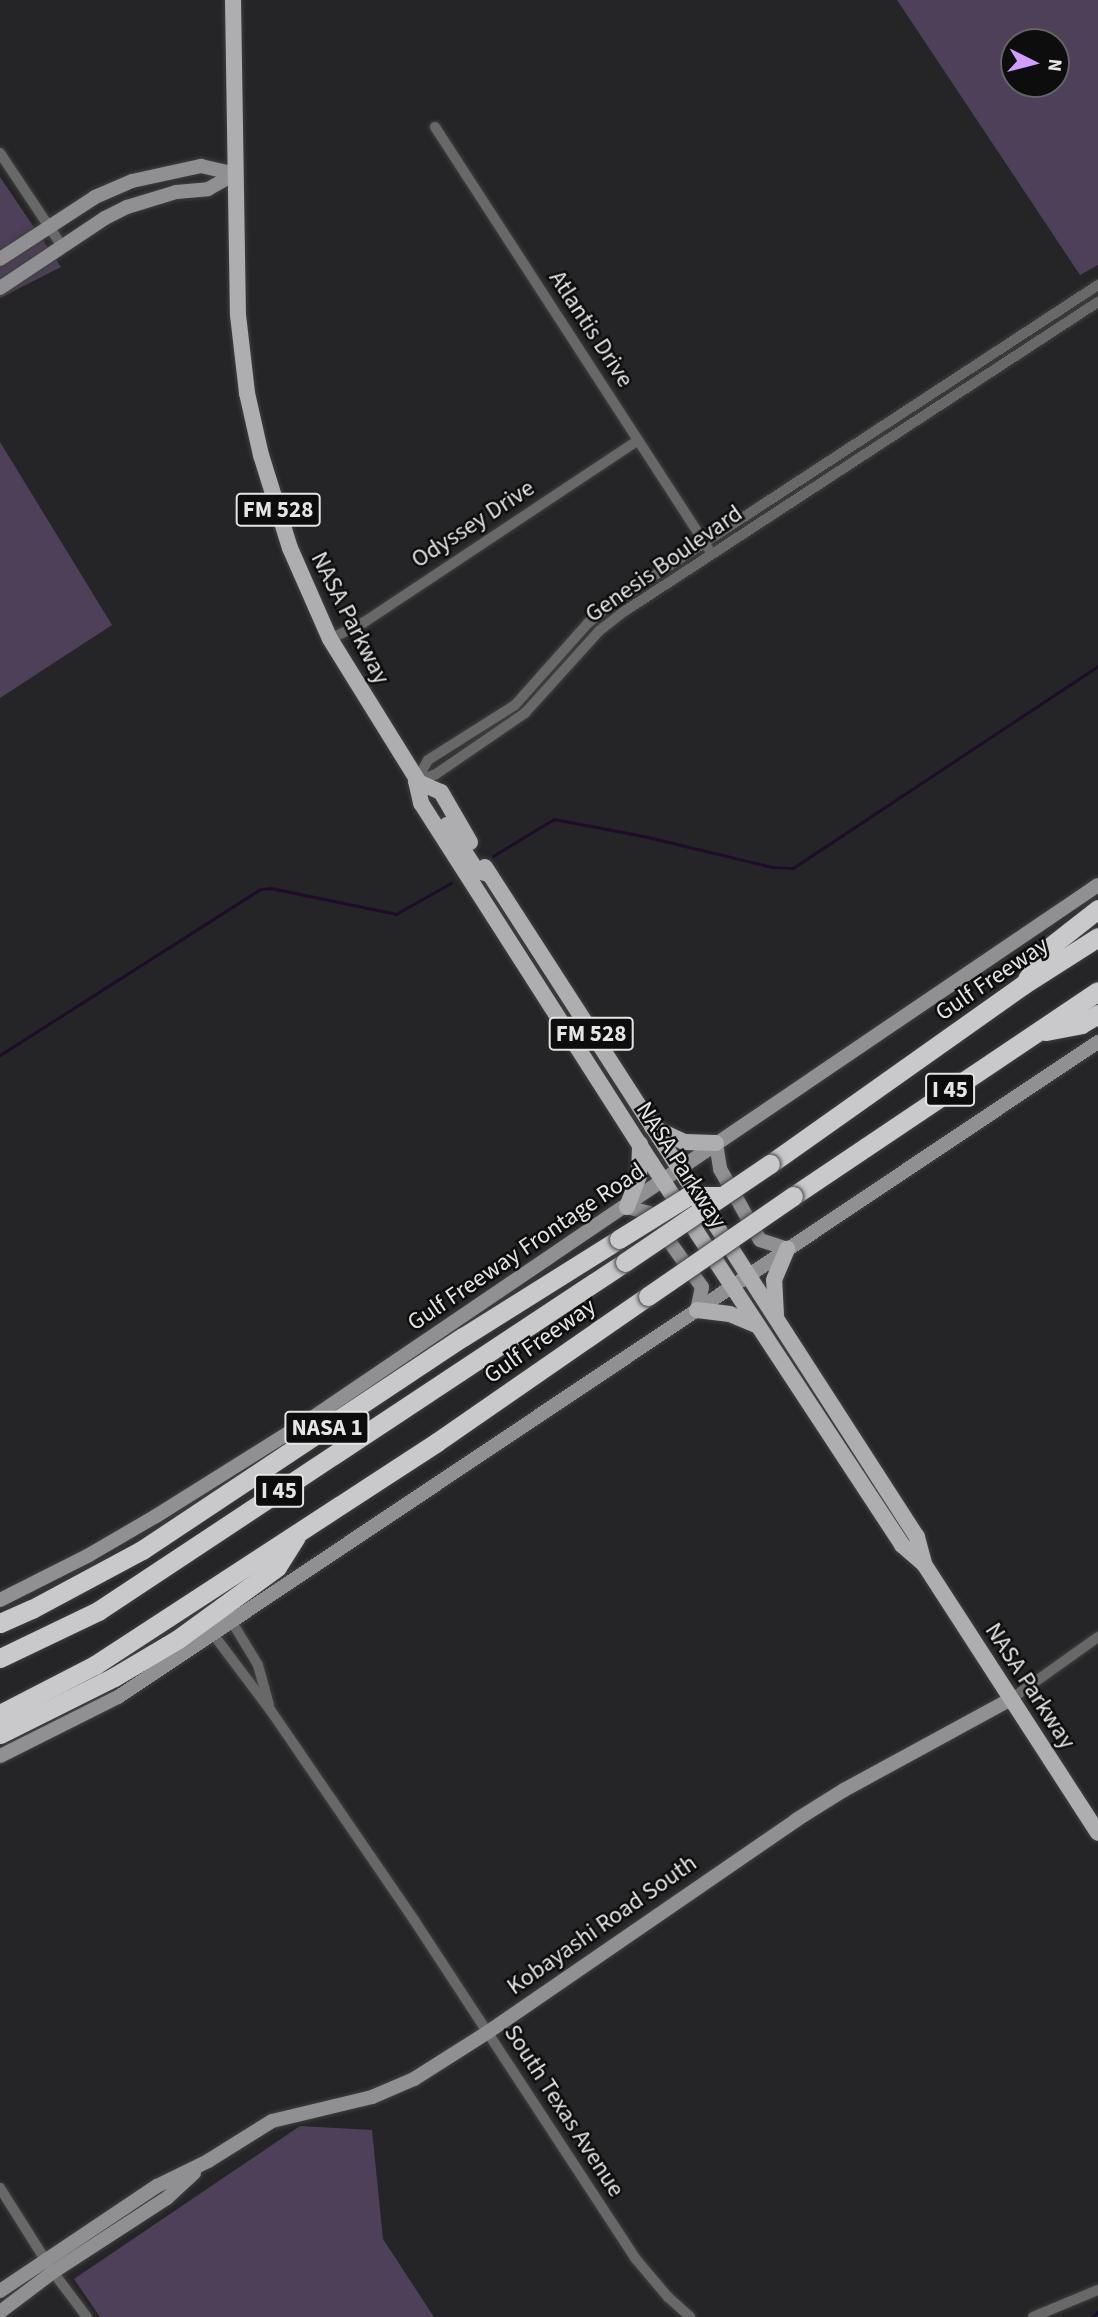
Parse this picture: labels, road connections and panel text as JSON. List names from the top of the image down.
{
  "streets": {
    "highway": ["Gulf Freeway", "I 45", "NASA 1"],
    "main road": [
      "FM 528",
      "NASA Parkway",
      "Gulf Freeway Frontage Road",
      "Kobayashi Road South"
    ],
    "street": [
      "Atlantis Drive",
      "Odyssey Drive",
      "Genesis Boulevard",
      "South Texas Avenue"
    ]
  },
  "crossings": [
    ["Atlantis Drive", "Odyssey Drive"],
    ["Atlantis Drive", "Genesis Boulevard"],
    ["FM 528", "NASA Parkway"],
    ["Odyssey Drive", "NASA Parkway"],
    ["Genesis Boulevard", "NASA Parkway"],
    ["NASA Parkway", "Gulf Freeway Frontage Road"],
    ["NASA Parkway", "Kobayashi Road South"],
    ["Gulf Freeway", "NASA 1"],
    ["Kobayashi Road South", "South Texas Avenue"]
  ],
  "north": "right"
}
